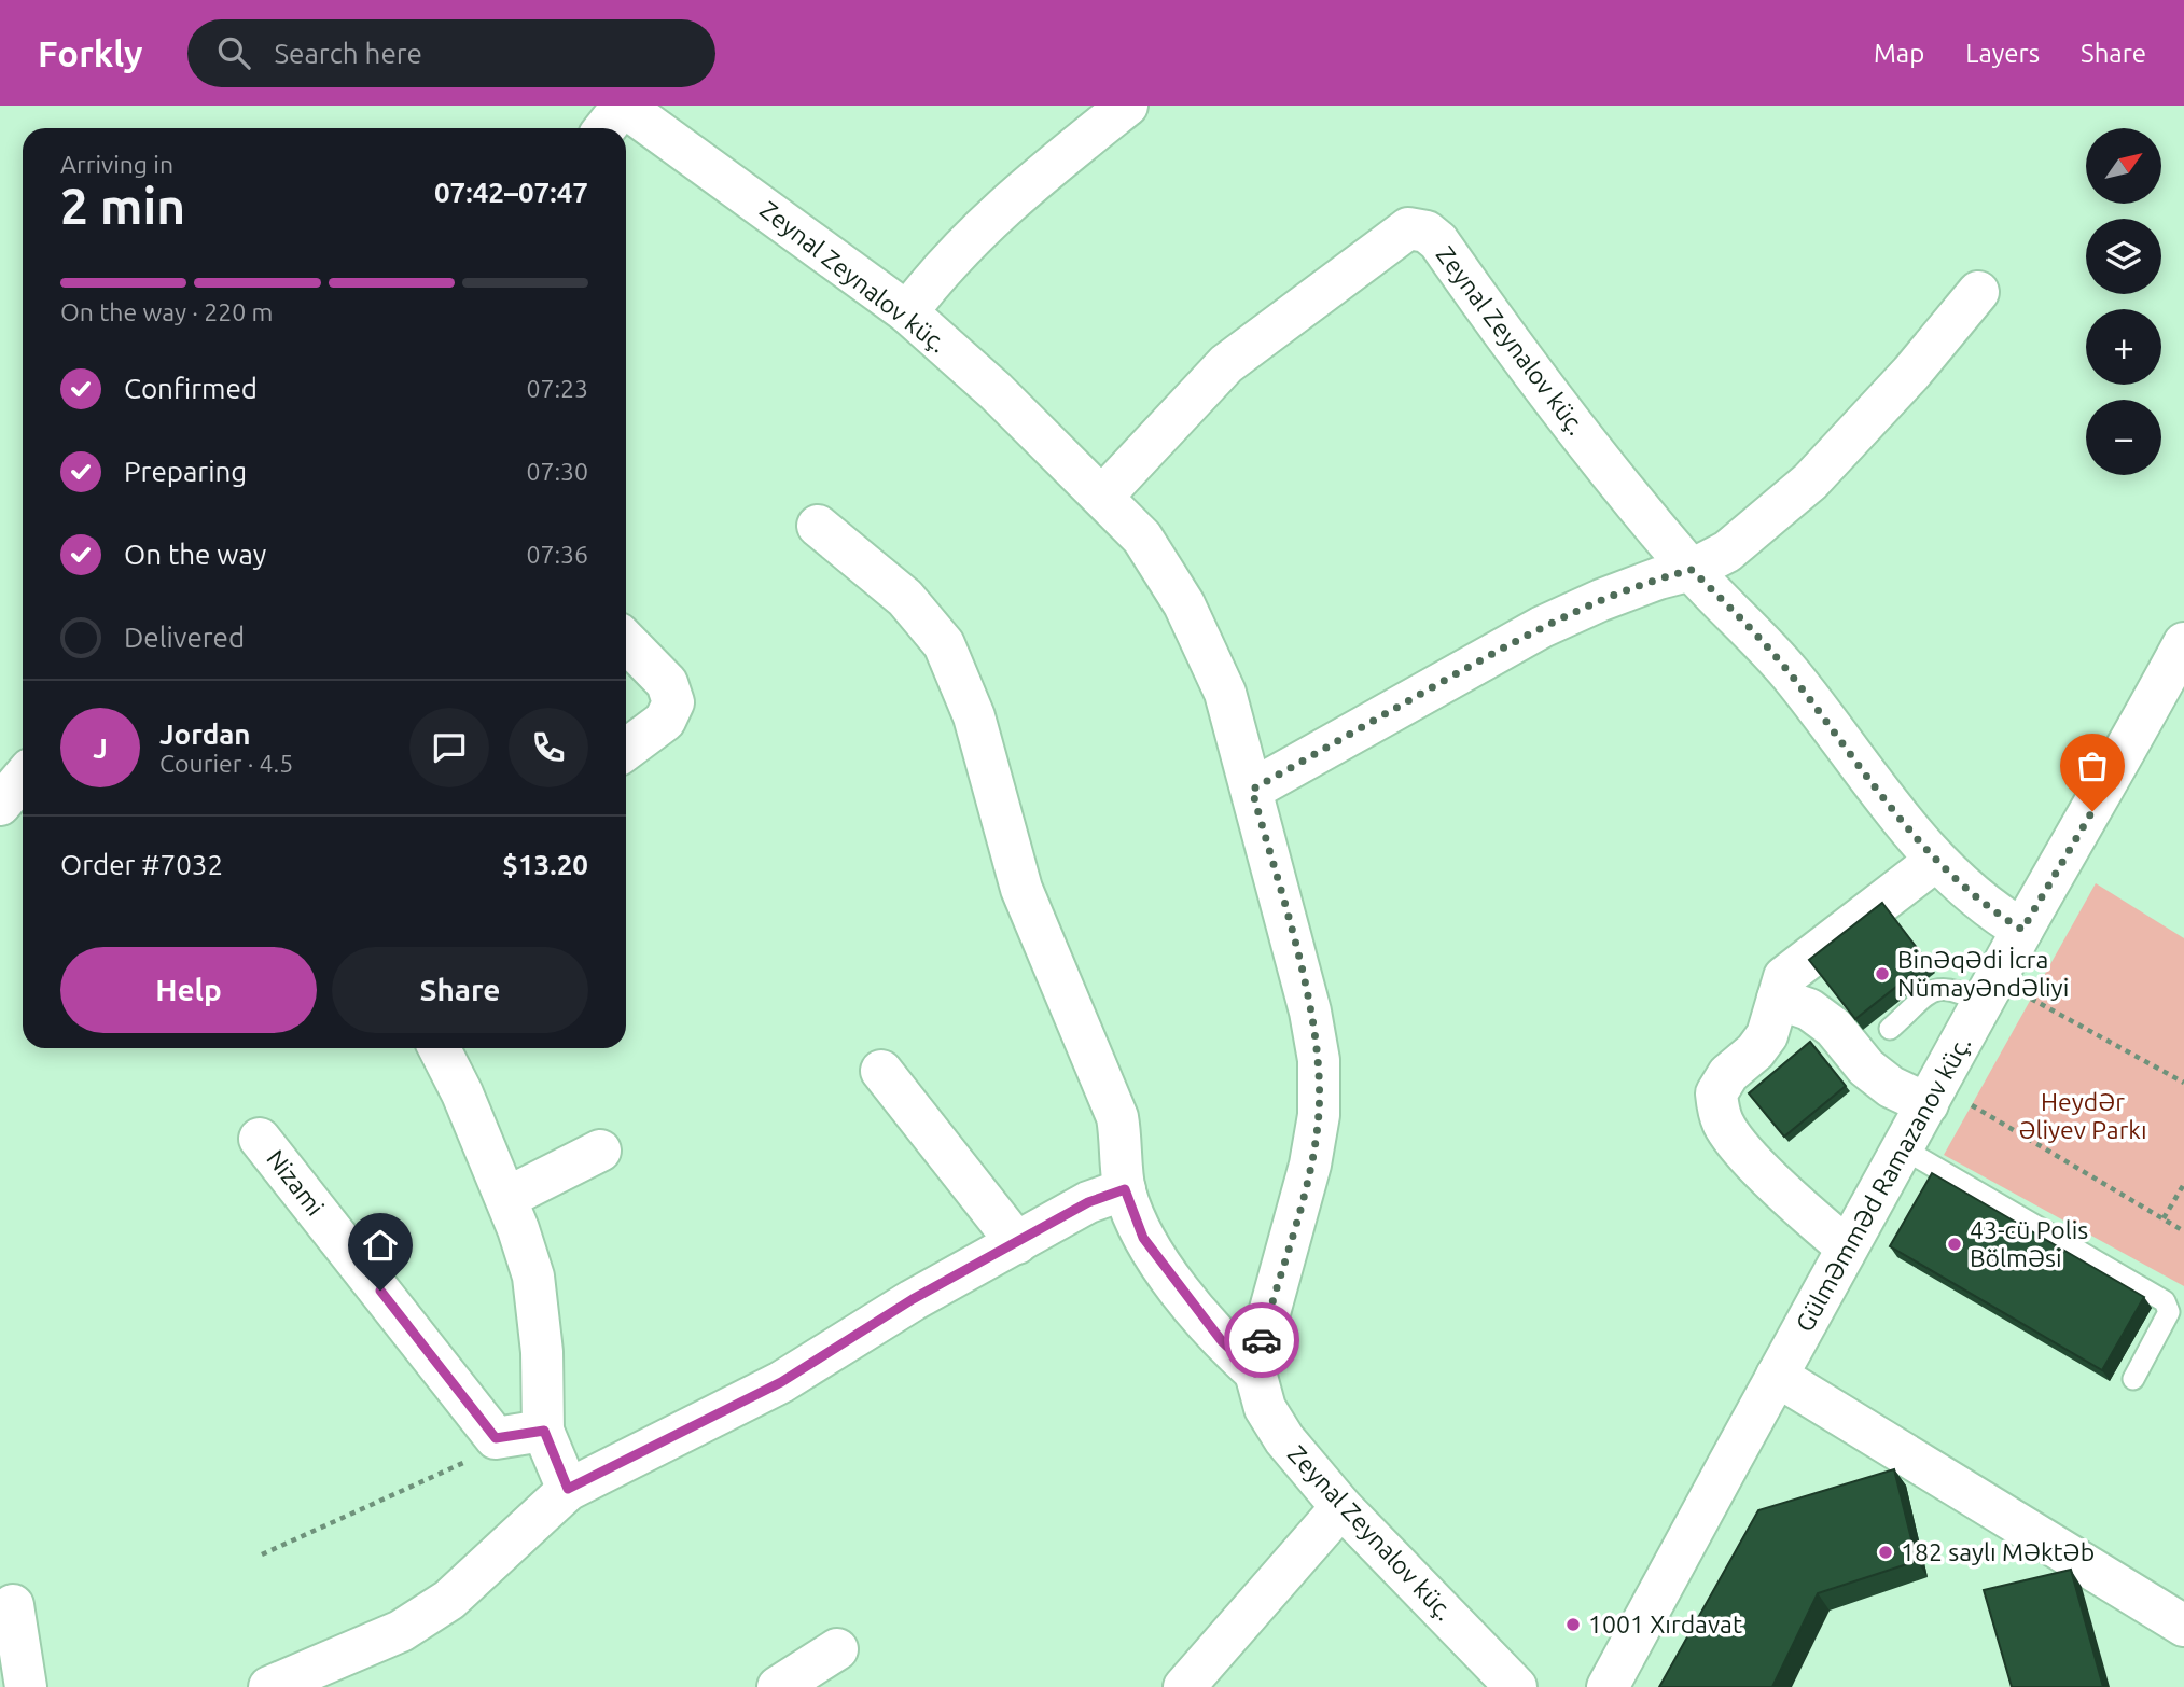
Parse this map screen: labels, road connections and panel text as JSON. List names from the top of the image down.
{
  "streets": {
    "street": ["Zeynal Zeynalov küç.", "Nizami", "Gülməmməd Ramazanov küç."]
  },
  "crossings": [
    ["Zeynal Zeynalov küç.", "Gülməmməd Ramazanov küç."]
  ],
  "parks": ["Heydər Əliyev Parkı"],
  "places": [
    "Binəqədi İcra Nümayəndəliyi",
    "43-cü Polis Bölməsi",
    "182 saylı Məktəb",
    "1001 Xırdavat"
  ],
  "north": "top right",
  "page": {
    "header": "Forkly",
    "search": "Search here",
    "nav": ["Map", "Layers", "Share"],
    "map_buttons": ["+", "−"],
    "heading": ["2 min", "Arriving in", "07:42–07:47"],
    "panel": [
      "Jordan",
      "Courier · 4.5",
      "Order #7032",
      "$13.20"
    ],
    "bar": "On the way · 220 m",
    "list": [
      ["Confirmed", "07:23"],
      ["Preparing", "07:30"],
      ["On the way", "07:36"],
      "Delivered"
    ],
    "round": "J",
    "buttons": ["Help", "Share"]
  }
}
